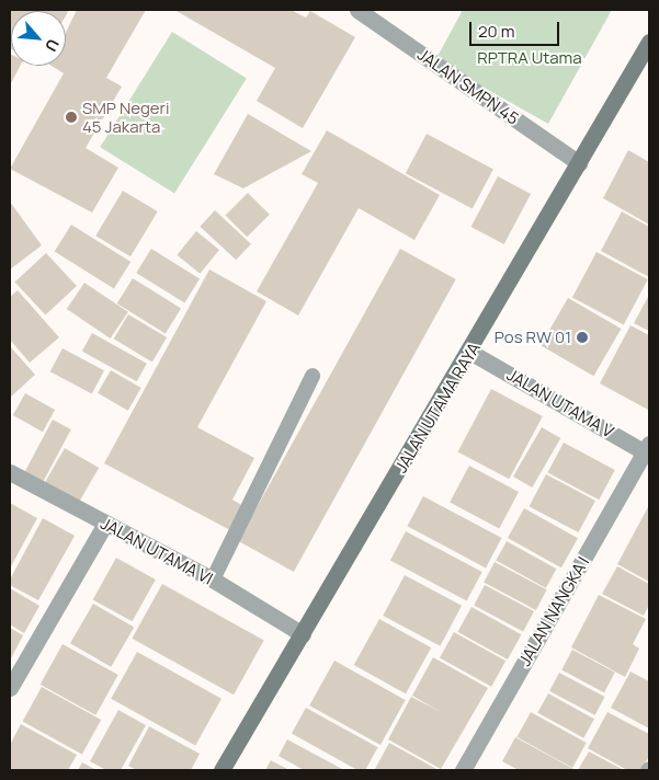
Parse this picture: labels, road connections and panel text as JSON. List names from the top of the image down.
{
  "streets": {
    "main road": ["JALAN UTAMA RAYA"],
    "street": [
      "JALAN SMPN 45",
      "JALAN UTAMA V",
      "JALAN UTAMA VI",
      "JALAN NANGKA I"
    ]
  },
  "crossings": [
    ["JALAN SMPN 45", "JALAN UTAMA RAYA"],
    ["JALAN UTAMA V", "JALAN UTAMA RAYA"],
    ["JALAN UTAMA V", "JALAN NANGKA I"],
    ["JALAN UTAMA RAYA", "JALAN UTAMA VI"]
  ],
  "parks": ["RPTRA Utama"],
  "places": ["SMP Negeri 45 Jakarta", "Pos RW 01"],
  "scale_bar": "20 m",
  "north": "bottom right"
}
